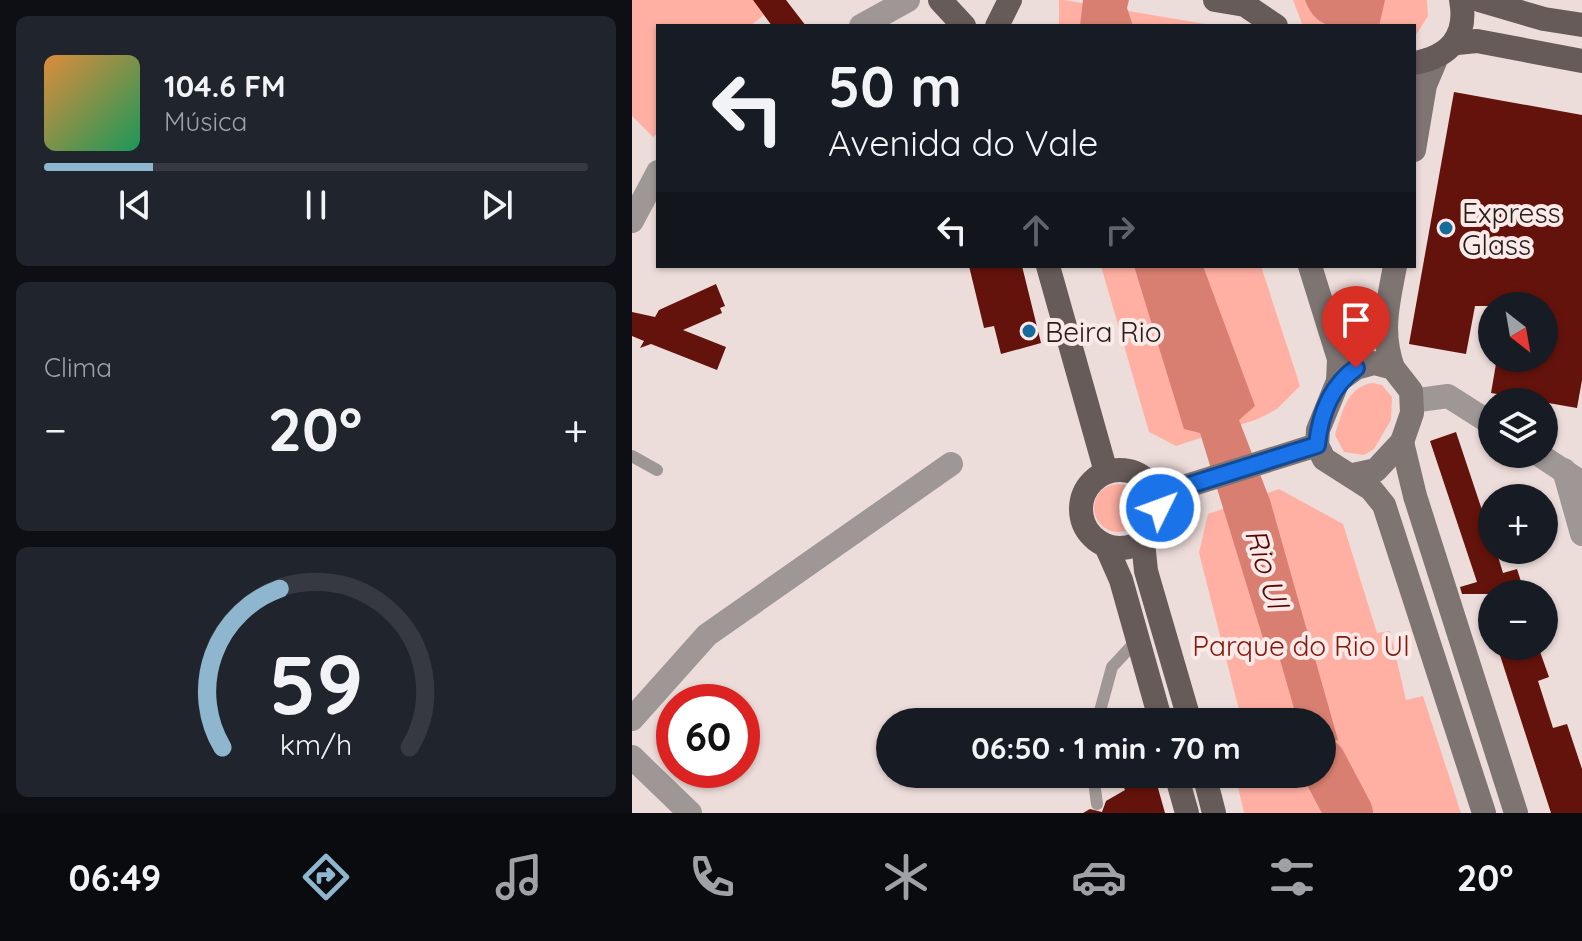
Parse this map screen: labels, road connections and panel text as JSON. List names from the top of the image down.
{
  "water": ["Rio Ul"],
  "parks": ["Parque do Rio Ul"],
  "places": ["Express Glass", "Beira Rio"],
  "north": "bottom right",
  "page": {
    "turn": ["50 m", "Avenida do Vale"],
    "song": ["104.6 FM", "Música"],
    "tile": "Clima",
    "map_buttons": ["+", "−"],
    "heat": ["−", "20°", "+"],
    "limit": "60",
    "trip": "06:50 · 1 min · 70 m",
    "tabs": ["06:49", "20°"],
    "gauge": ["59", "km/h"]
  }
}
